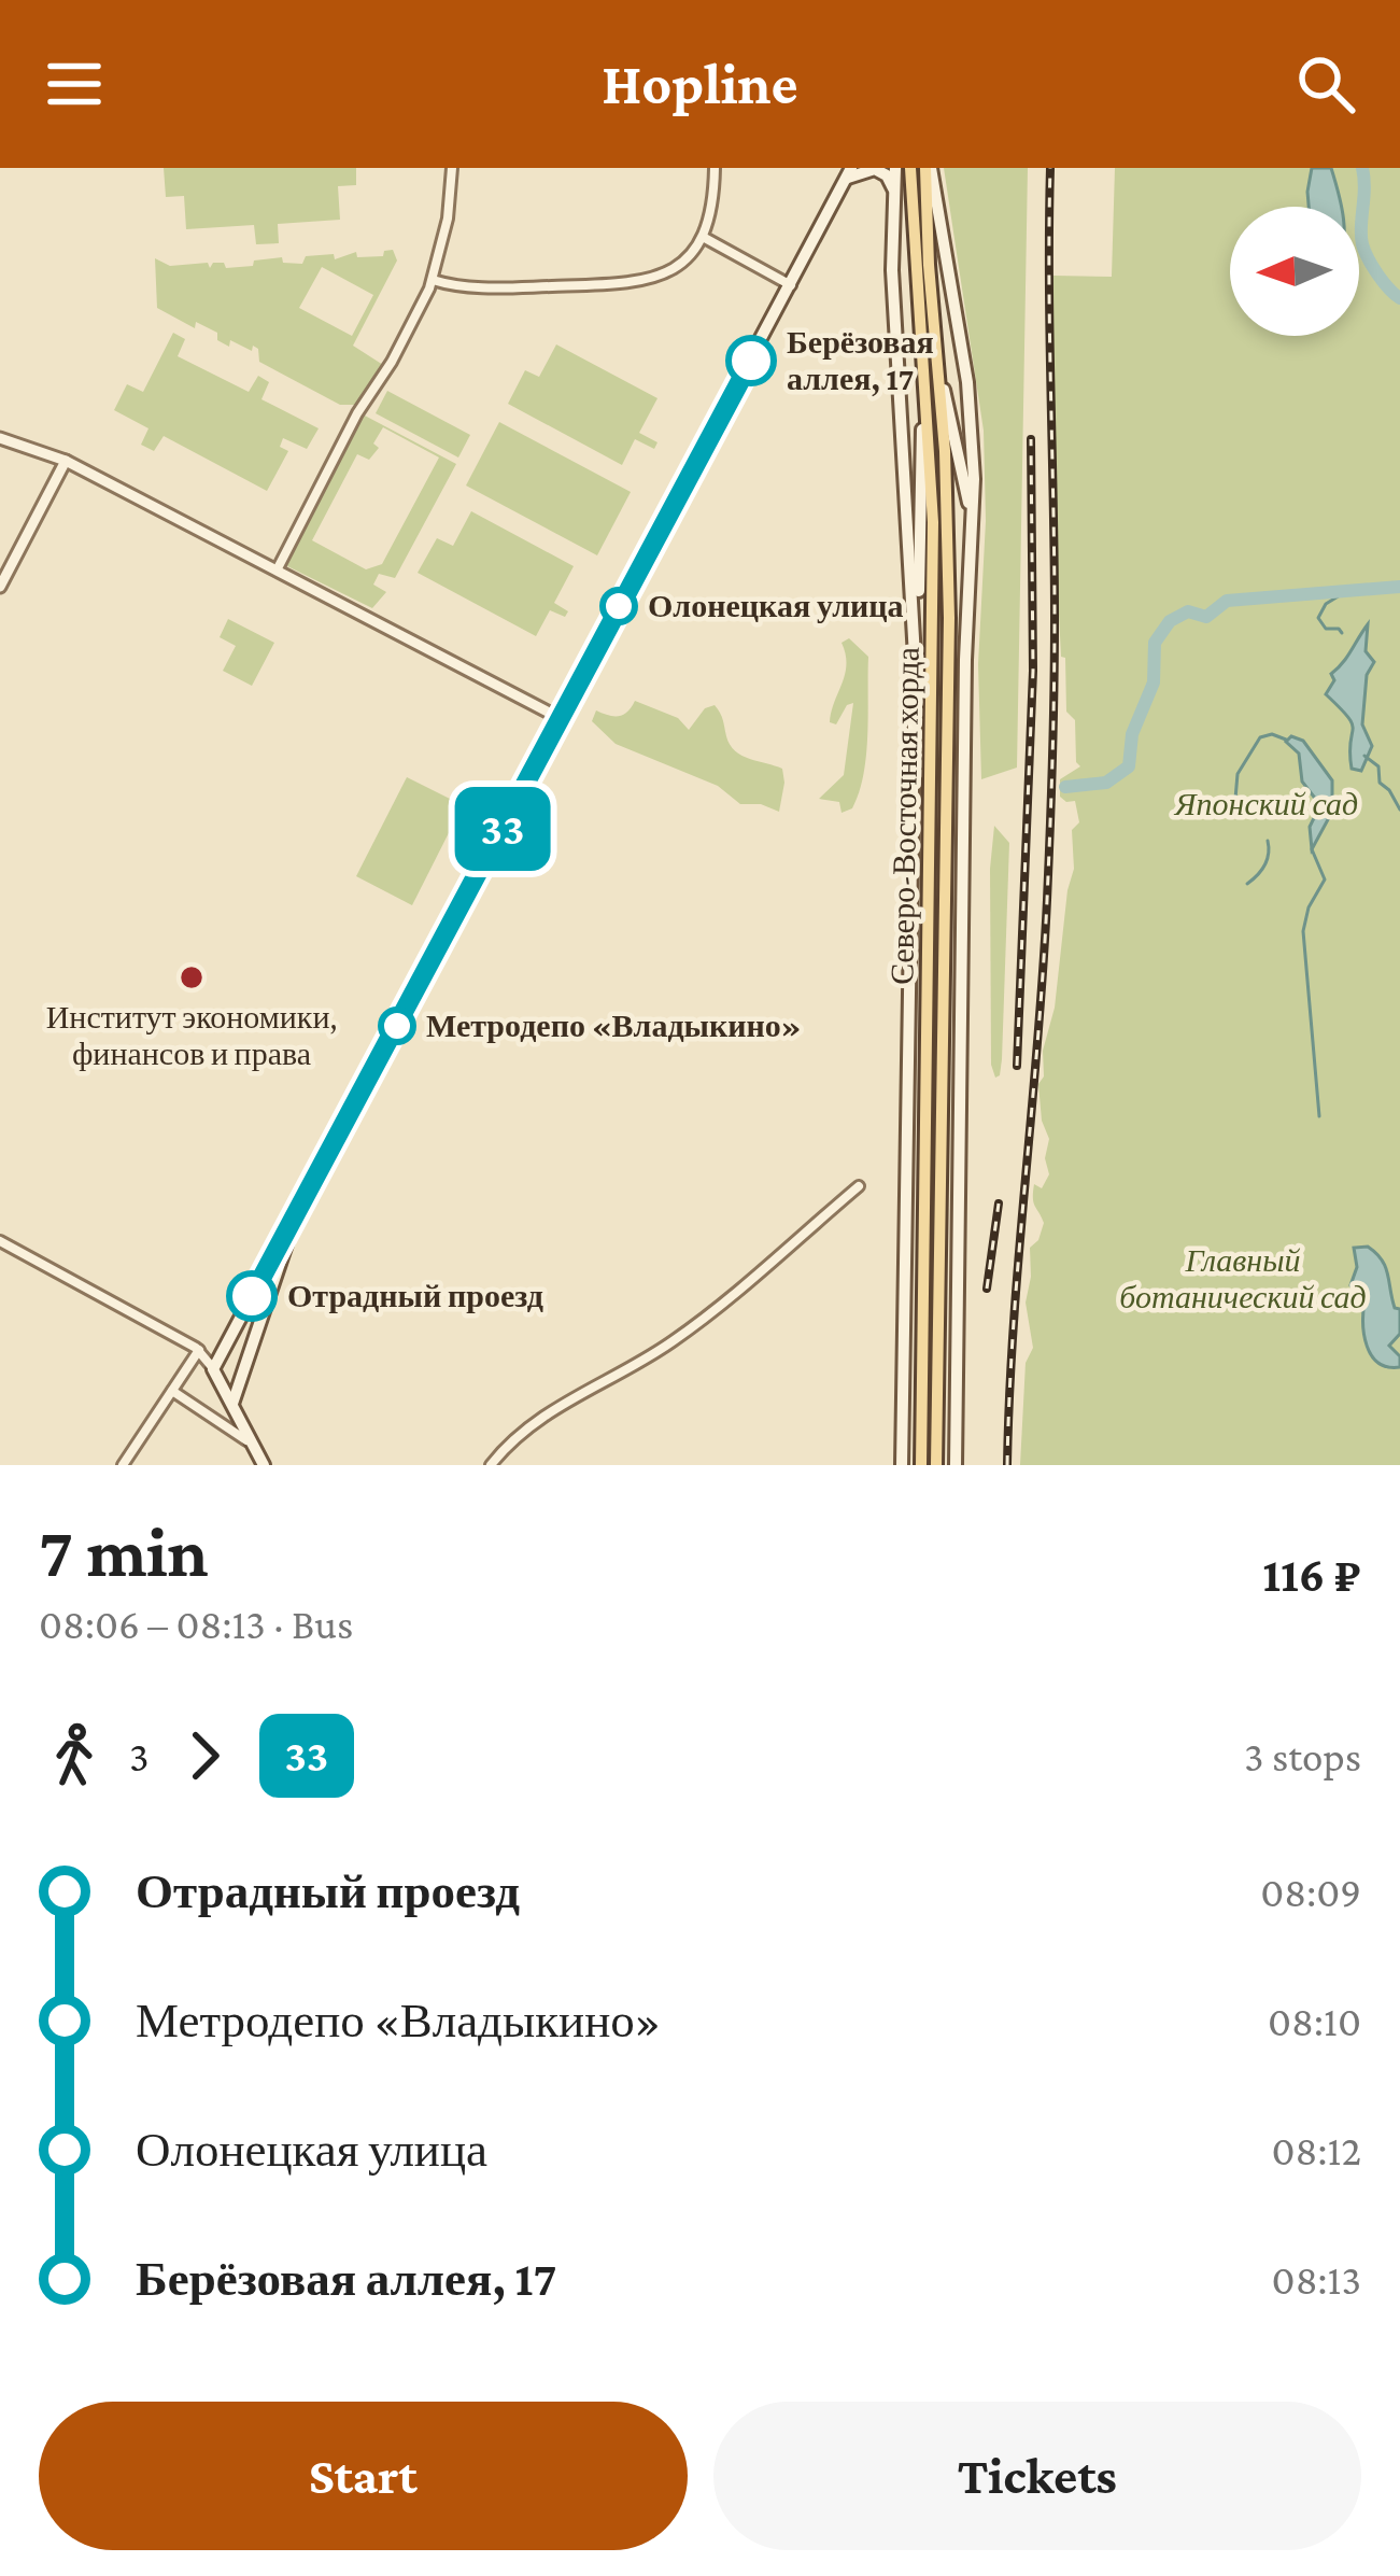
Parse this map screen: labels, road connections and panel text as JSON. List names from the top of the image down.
{
  "streets": {
    "main road": ["Северо-Восточная хорда"]
  },
  "parks": ["Японский сад", "Главный ботанический сад"],
  "places": [
    "Берёзовая аллея, 17",
    "Олонецкая улица",
    "Институт экономики, финансов и права",
    "Метродепо «Владыкино»",
    "Отрадный проезд"
  ],
  "lines": ["bus line 33"],
  "north": "left",
  "page": {
    "header": "Hopline",
    "on_map": "33",
    "heading": ["7 min", "08:06 – 08:13 · Bus", "116 ₽"],
    "legs": ["3", "33", "3 stops"],
    "list": [
      {
        "name": "Отрадный проезд",
        "value": "08:09"
      },
      {
        "name": "Метродепо «Владыкино»",
        "value": "08:10"
      },
      {
        "name": "Олонецкая улица",
        "value": "08:12"
      },
      {
        "name": "Берёзовая аллея, 17",
        "value": "08:13"
      }
    ],
    "buttons": ["Start", "Tickets"]
  }
}
